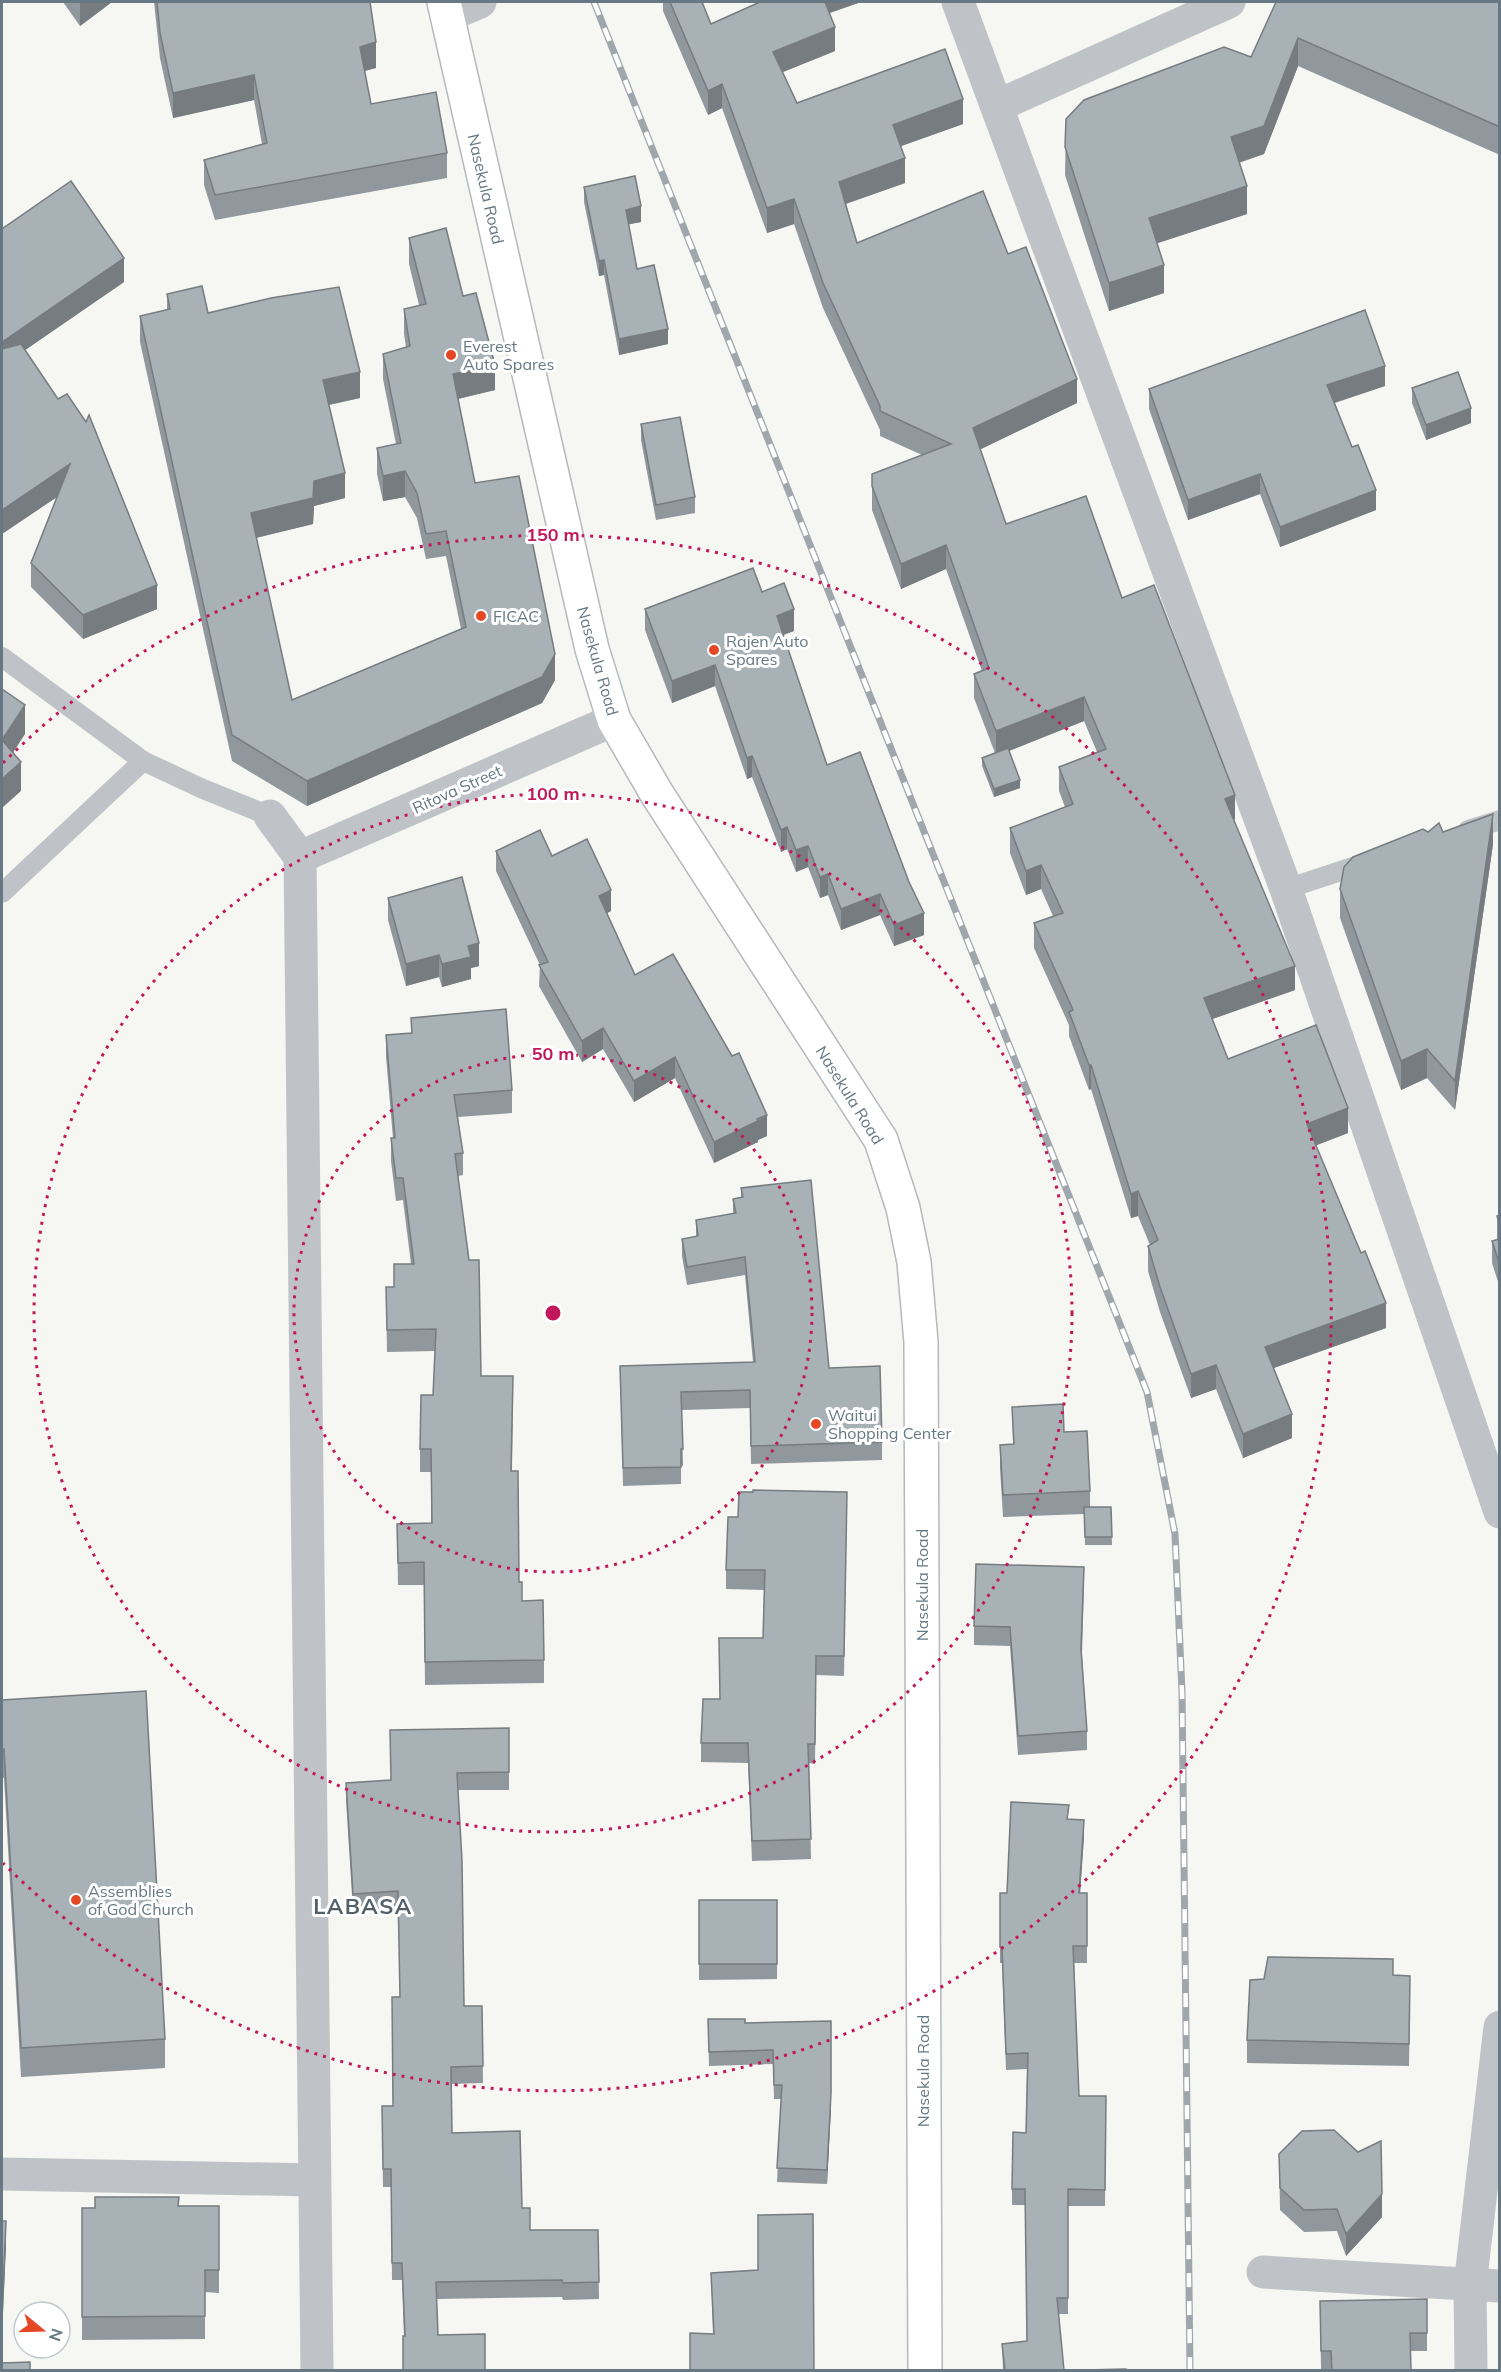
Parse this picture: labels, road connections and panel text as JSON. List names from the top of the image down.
{
  "streets": {
    "main road": ["Nasekula Road"],
    "street": ["Ritova Street"]
  },
  "crossings": [
    ["Nasekula Road", "Ritova Street"]
  ],
  "districts": ["LABASA"],
  "places": [
    "Everest Auto Spares",
    "FICAC",
    "Rajen Auto Spares",
    "Waitui Shopping Center",
    "Assemblies of God Church"
  ],
  "north": "right",
  "rings": ["150 m", "100 m", "50 m"]
}
